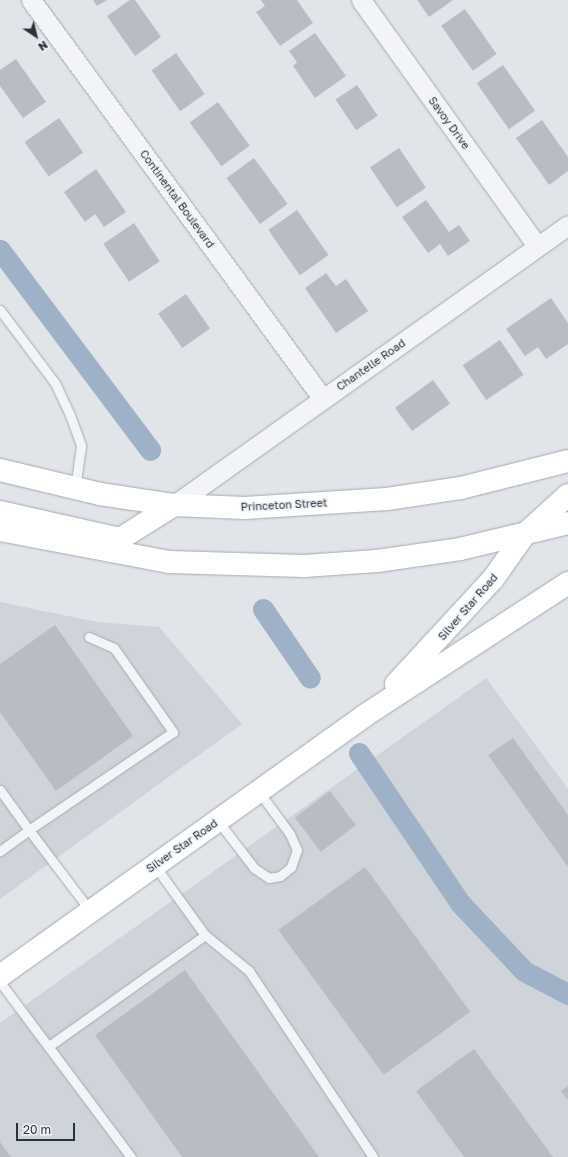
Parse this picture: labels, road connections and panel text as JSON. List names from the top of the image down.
{
  "streets": {
    "main road": ["Princeton Street", "Silver Star Road"],
    "street": ["Savoy Drive", "Continental Boulevard", "Chantelle Road"]
  },
  "crossings": [
    ["Savoy Drive", "Chantelle Road"],
    ["Continental Boulevard", "Chantelle Road"],
    ["Chantelle Road", "Princeton Street"]
  ],
  "scale_bar": "20 m",
  "north": "bottom right"
}
